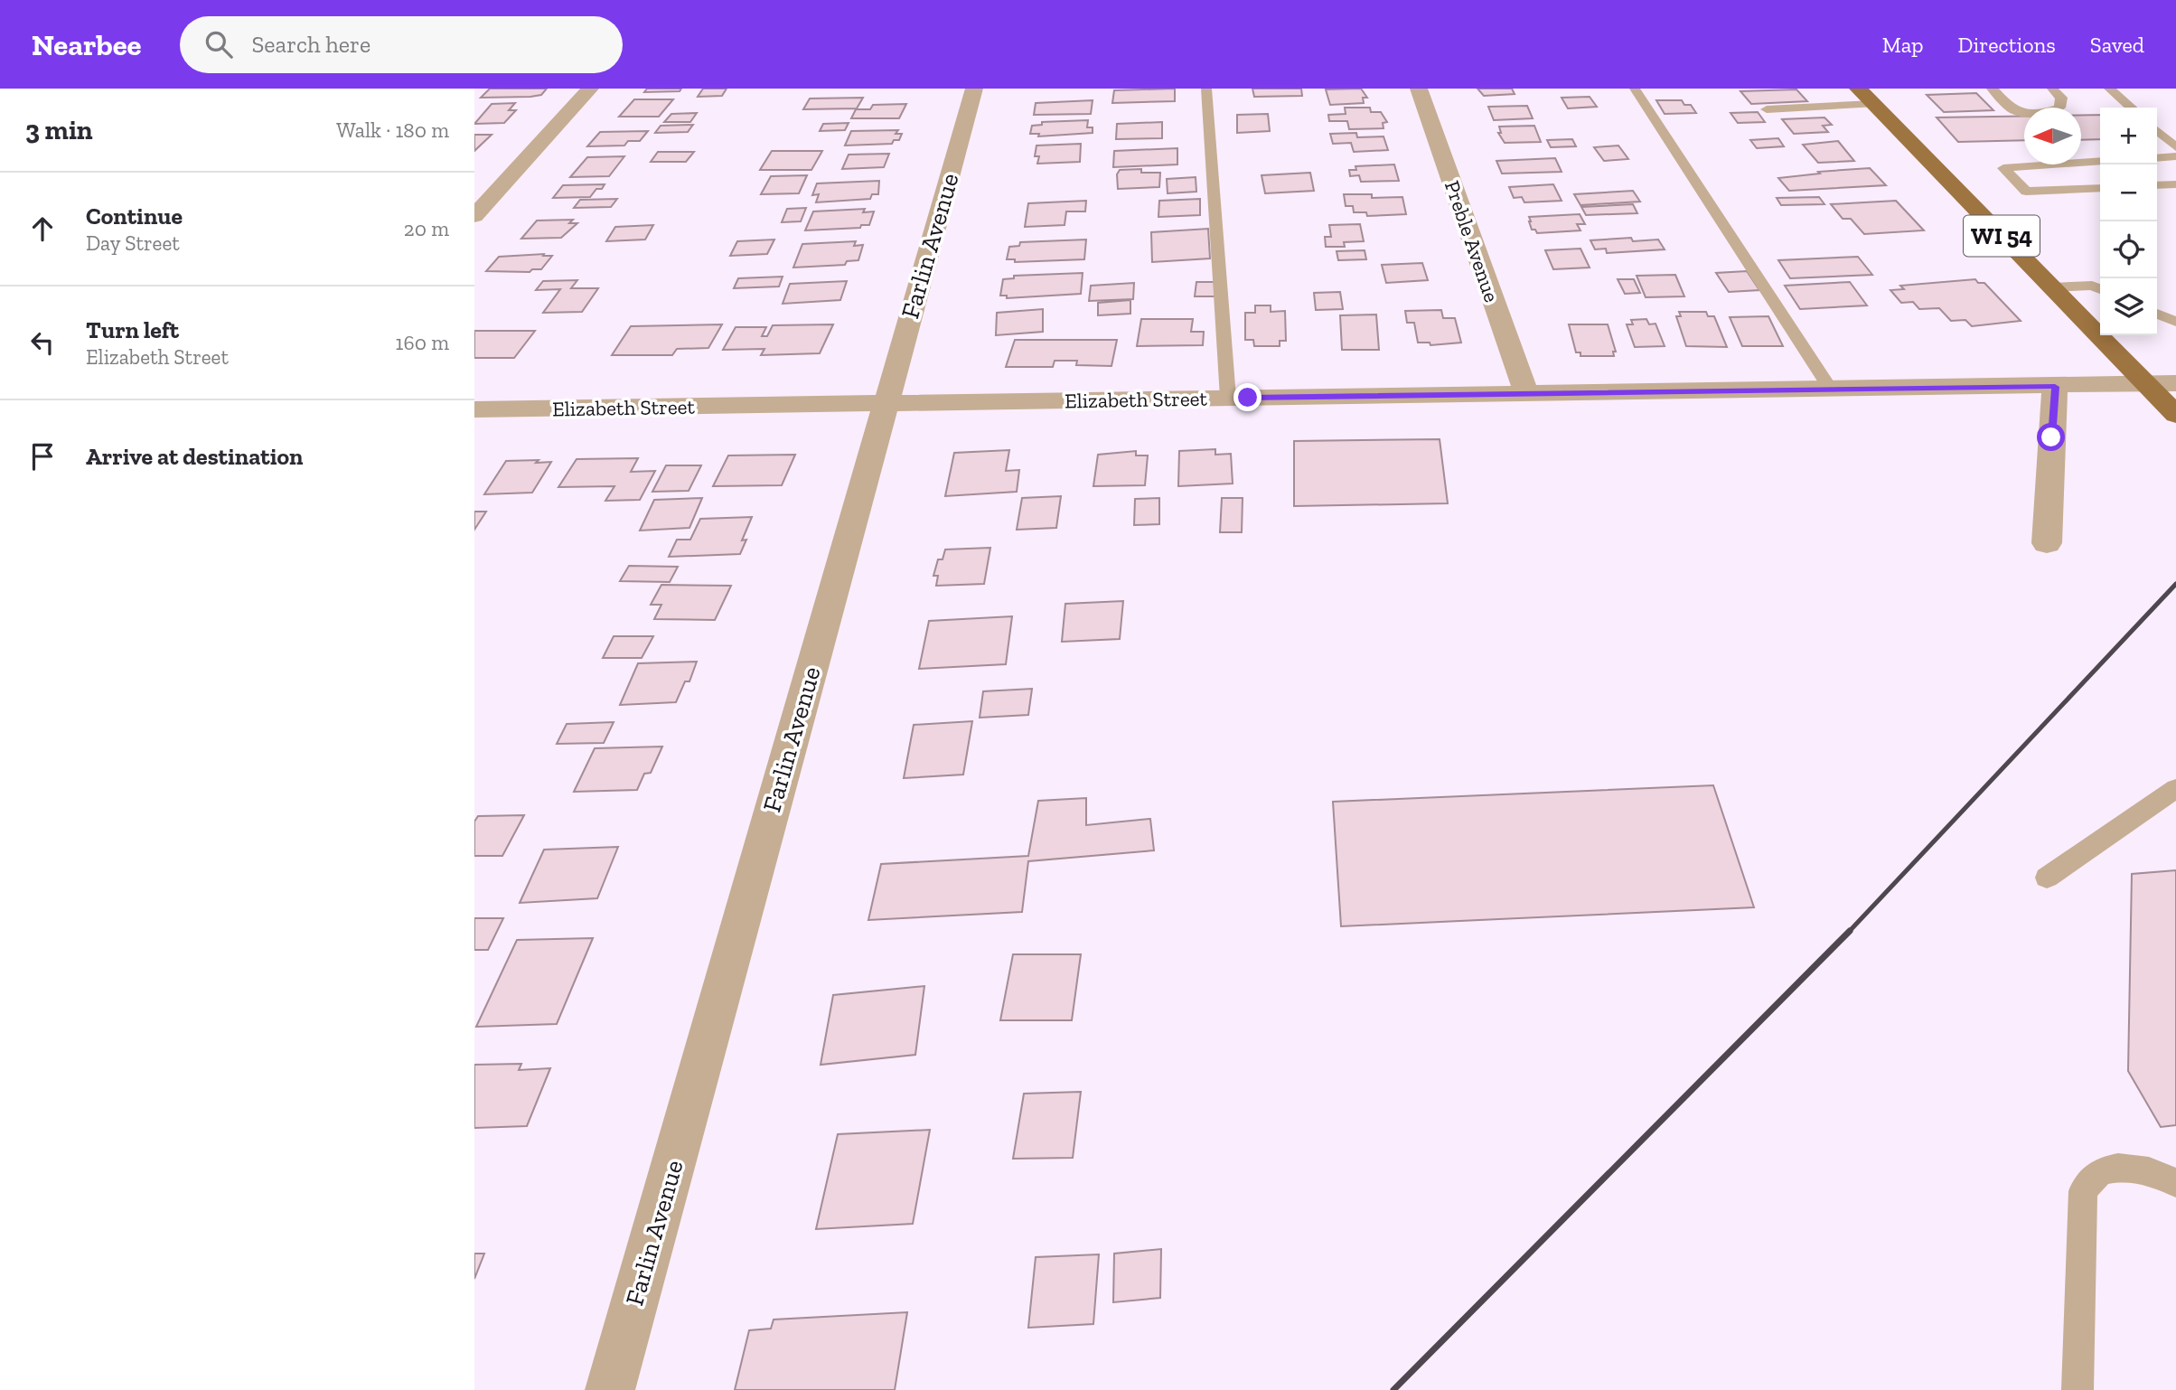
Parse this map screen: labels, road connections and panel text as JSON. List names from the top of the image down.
{
  "streets": {
    "main road": ["WI 54"],
    "street": ["Preble Avenue", "Farlin Avenue", "Elizabeth Street"]
  },
  "crossings": [
    ["WI 54", "Elizabeth Street"],
    ["Preble Avenue", "Elizabeth Street"],
    ["Farlin Avenue", "Elizabeth Street"]
  ],
  "north": "left",
  "page": {
    "header": "Nearbee",
    "search": "Search here",
    "nav": ["Map", "Directions", "Saved"],
    "heading": ["3 min", "Walk · 180 m"],
    "map_buttons": ["+", "−"],
    "list": [
      ["Continue", "Day Street", "20 m"],
      ["Turn left", "Elizabeth Street", "160 m"],
      "Arrive at destination"
    ]
  }
}
